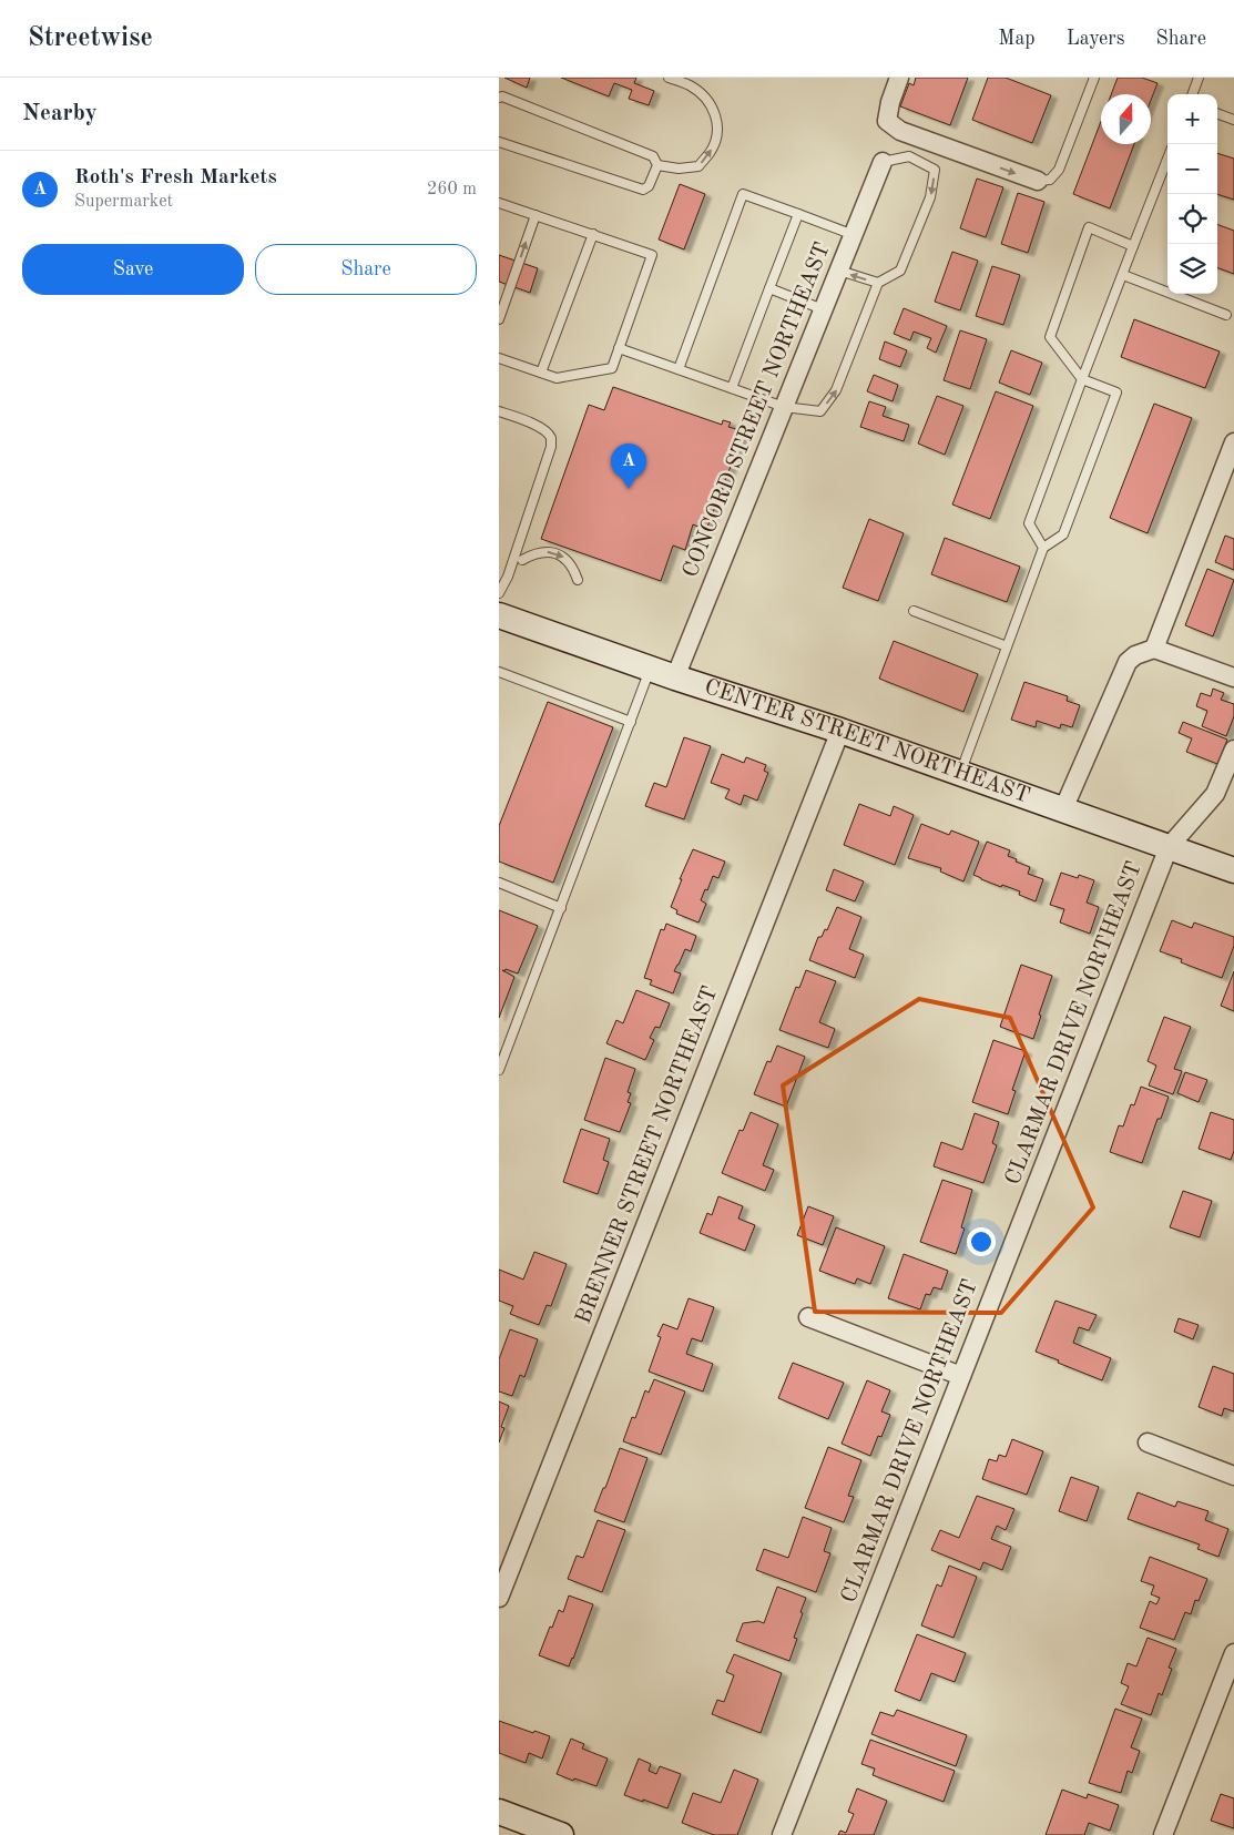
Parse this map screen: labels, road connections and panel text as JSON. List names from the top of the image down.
{
  "streets": {
    "main road": ["CENTER STREET NORTHEAST"],
    "street": ["CONCORD STREET NORTHEAST", "CLARMAR DRIVE NORTHEAST", "BRENNER STREET NORTHEAST"]
  },
  "crossings": [
    ["CONCORD STREET NORTHEAST", "CENTER STREET NORTHEAST"],
    ["CENTER STREET NORTHEAST", "CLARMAR DRIVE NORTHEAST"],
    ["CENTER STREET NORTHEAST", "BRENNER STREET NORTHEAST"]
  ],
  "north": "top",
  "page": {
    "header": "Streetwise",
    "nav": ["Map", "Layers", "Share"],
    "heading": "Nearby",
    "map_buttons": ["+", "−"],
    "list": [
      {
        "mark": "A",
        "name": "Roth's Fresh Markets",
        "note": "Supermarket",
        "value": "260 m"
      }
    ],
    "buttons": ["Save", "Share"],
    "pins": "A"
  }
}
